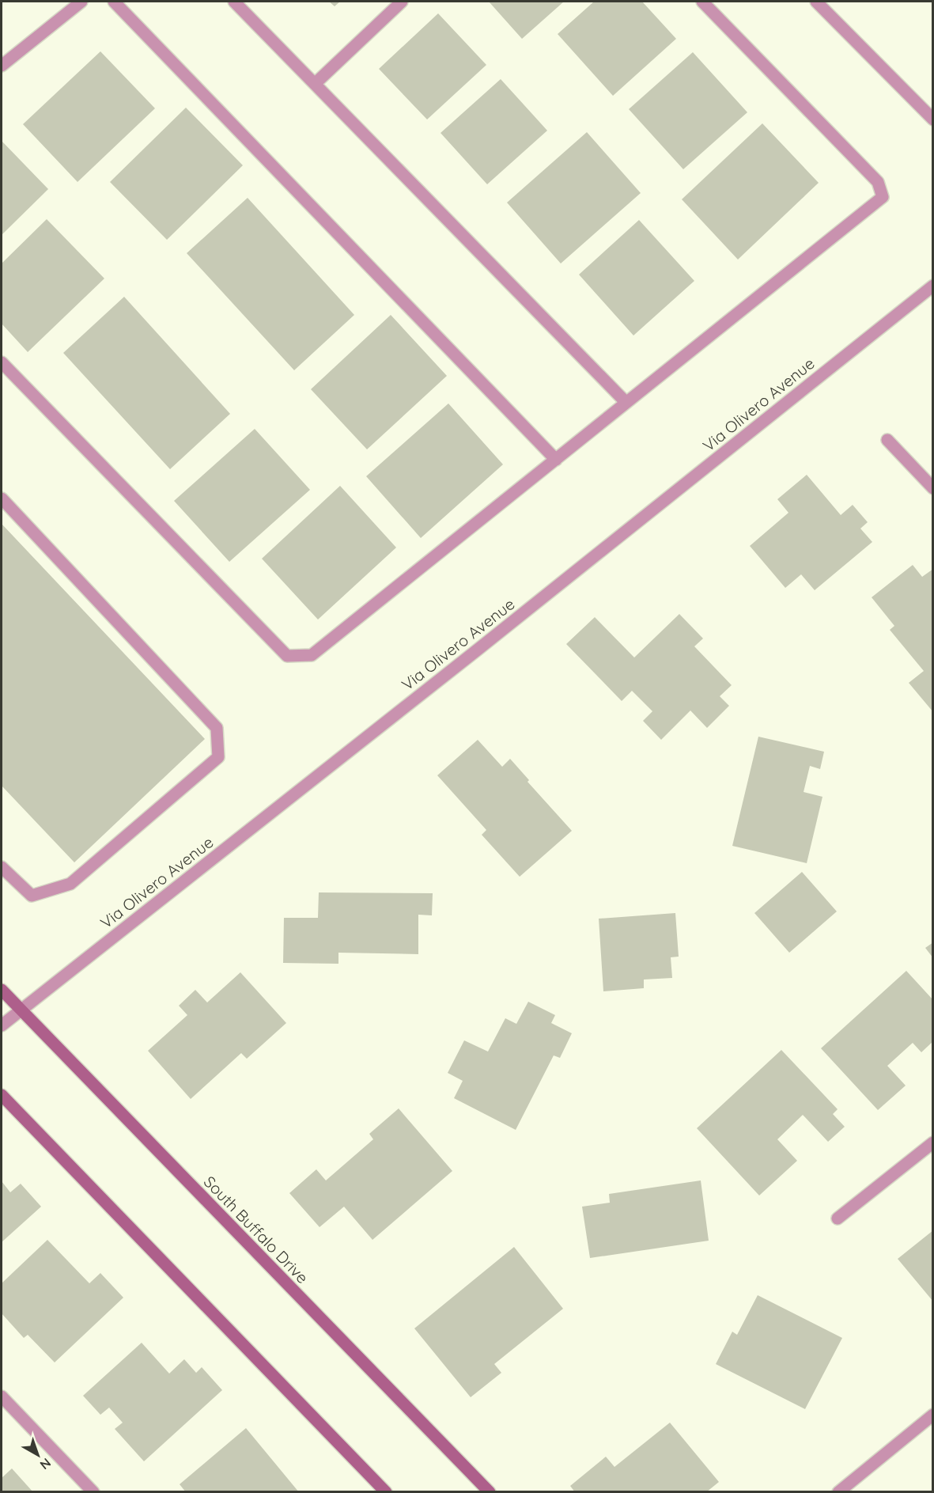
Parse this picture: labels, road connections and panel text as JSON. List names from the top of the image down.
{
  "streets": {
    "main road": ["South Buffalo Drive"],
    "street": ["Via Olivero Avenue"]
  },
  "crossings": [
    ["Via Olivero Avenue", "South Buffalo Drive"]
  ],
  "north": "bottom right"
}
